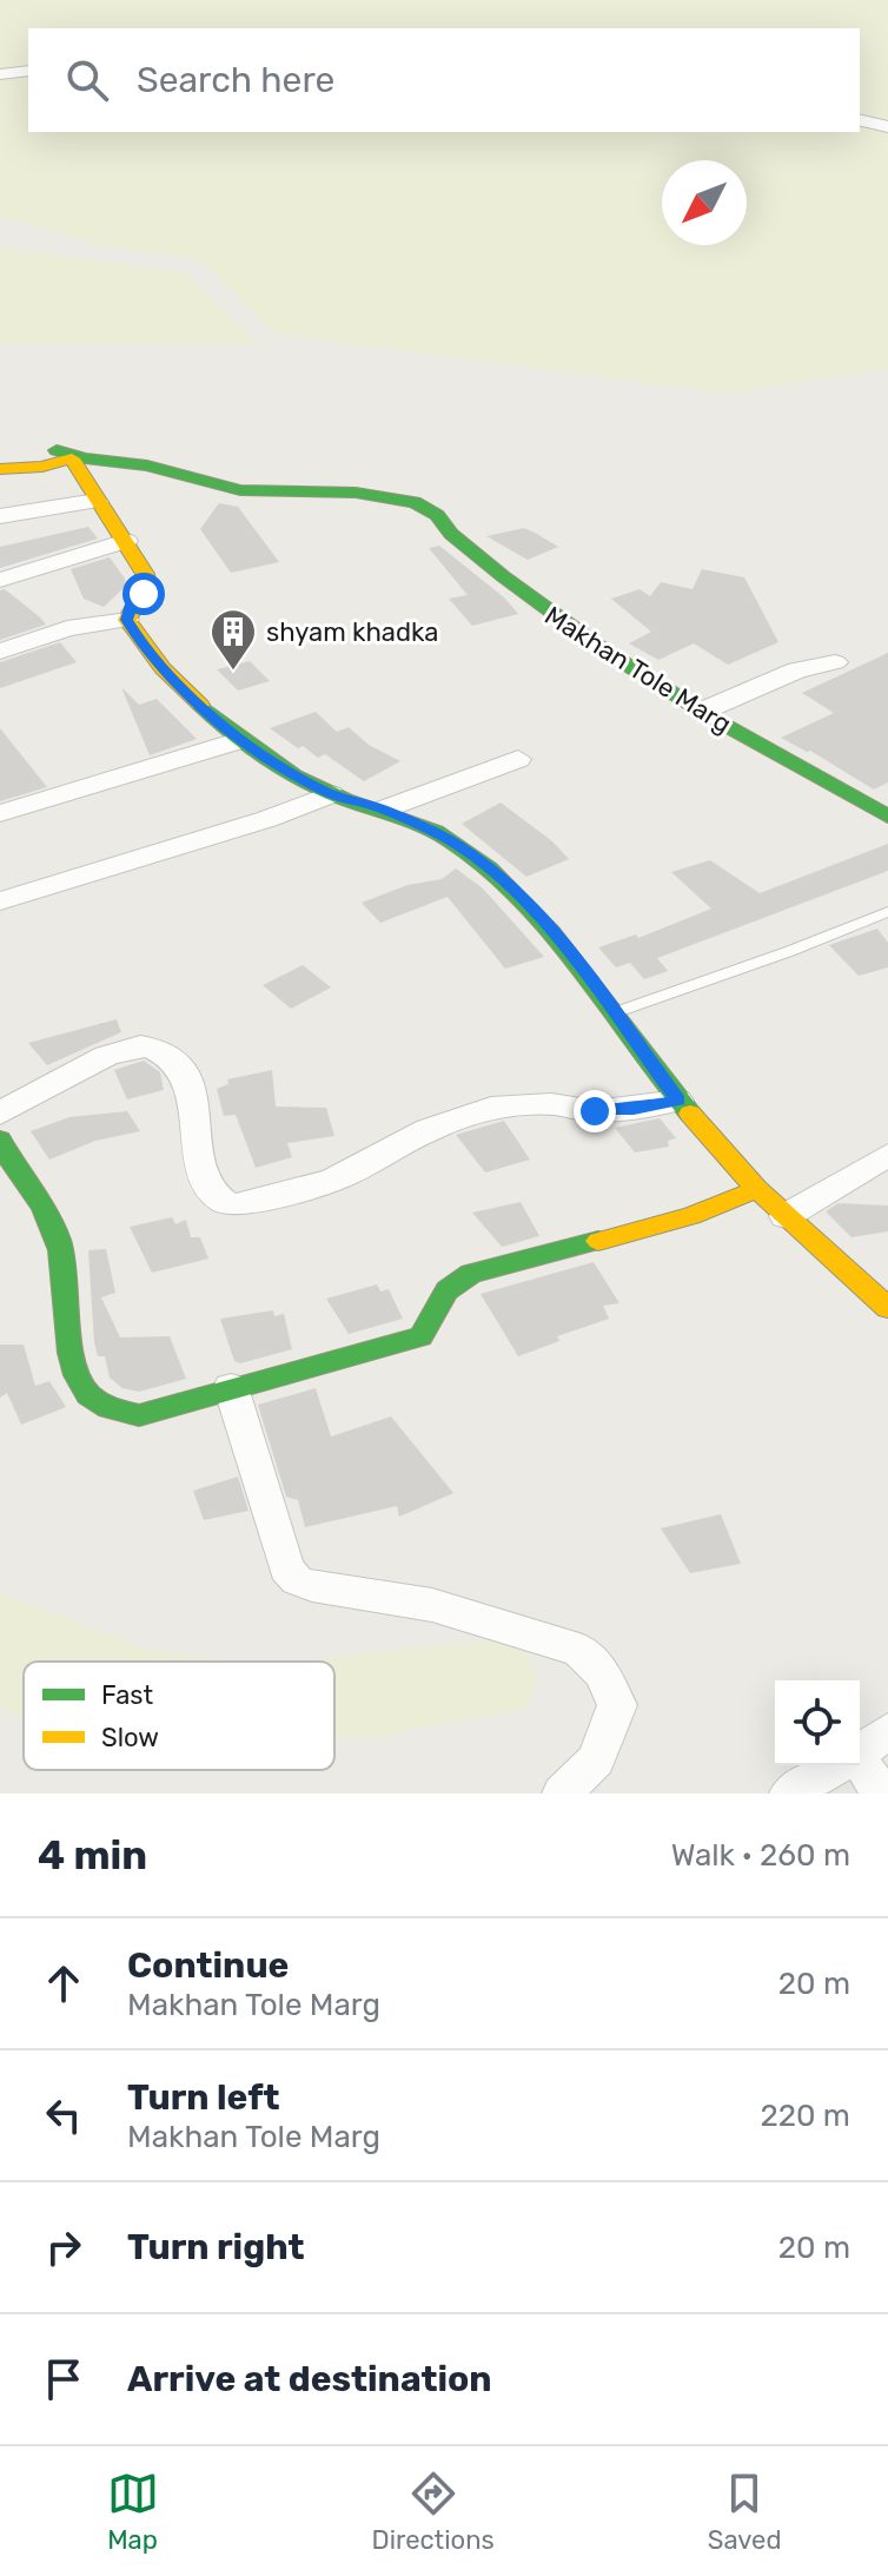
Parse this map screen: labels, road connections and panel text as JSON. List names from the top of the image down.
{
  "streets": {
    "street": ["Makhan Tole Marg"]
  },
  "places": {
    "building": ["shyam khadka"]
  },
  "legend": ["Fast", "Slow"],
  "north": "bottom left",
  "page": {
    "search": "Search here",
    "heading": ["4 min", "Walk · 260 m"],
    "list": [
      ["Continue", "Makhan Tole Marg", "20 m"],
      ["Turn left", "Makhan Tole Marg", "220 m"],
      ["Turn right", "20 m"],
      "Arrive at destination"
    ],
    "nav": ["Map", "Directions", "Saved"]
  }
}
